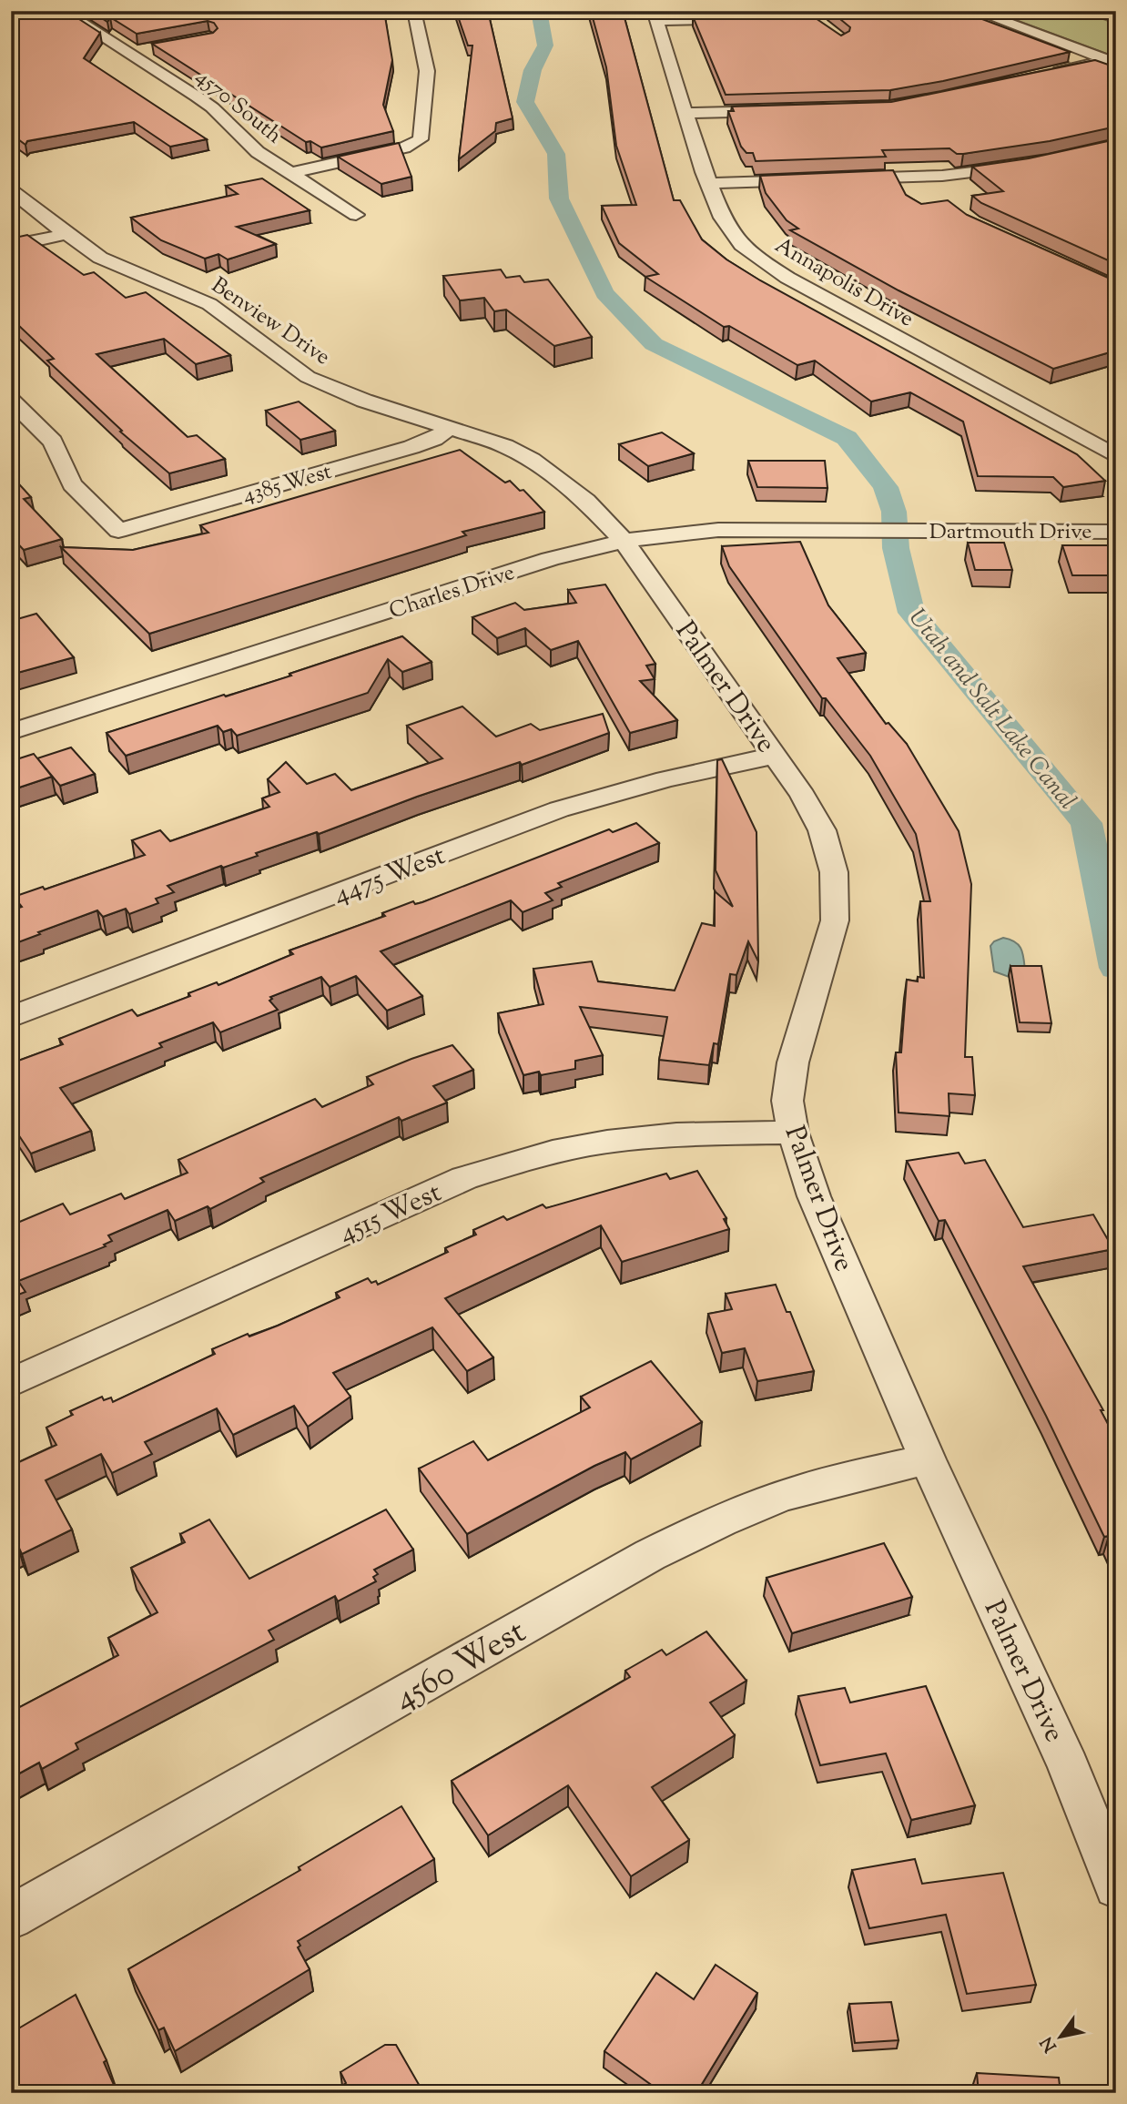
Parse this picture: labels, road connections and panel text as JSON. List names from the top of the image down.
{
  "streets": {
    "street": [
      "4570 South",
      "Annapolis Drive",
      "Benview Drive",
      "4385 West",
      "Dartmouth Drive",
      "Charles Drive",
      "Palmer Drive",
      "4475 West",
      "4515 West",
      "4560 West"
    ]
  },
  "crossings": [
    ["Benview Drive", "4385 West"],
    ["Benview Drive", "Palmer Drive"],
    ["4385 West", "Palmer Drive"],
    ["Dartmouth Drive", "Charles Drive"],
    ["Charles Drive", "Palmer Drive"],
    ["Palmer Drive", "4475 West"],
    ["Palmer Drive", "4515 West"],
    ["Palmer Drive", "4560 West"]
  ],
  "water": ["Utah and Salt Lake Canal"],
  "north": "bottom left"
}
